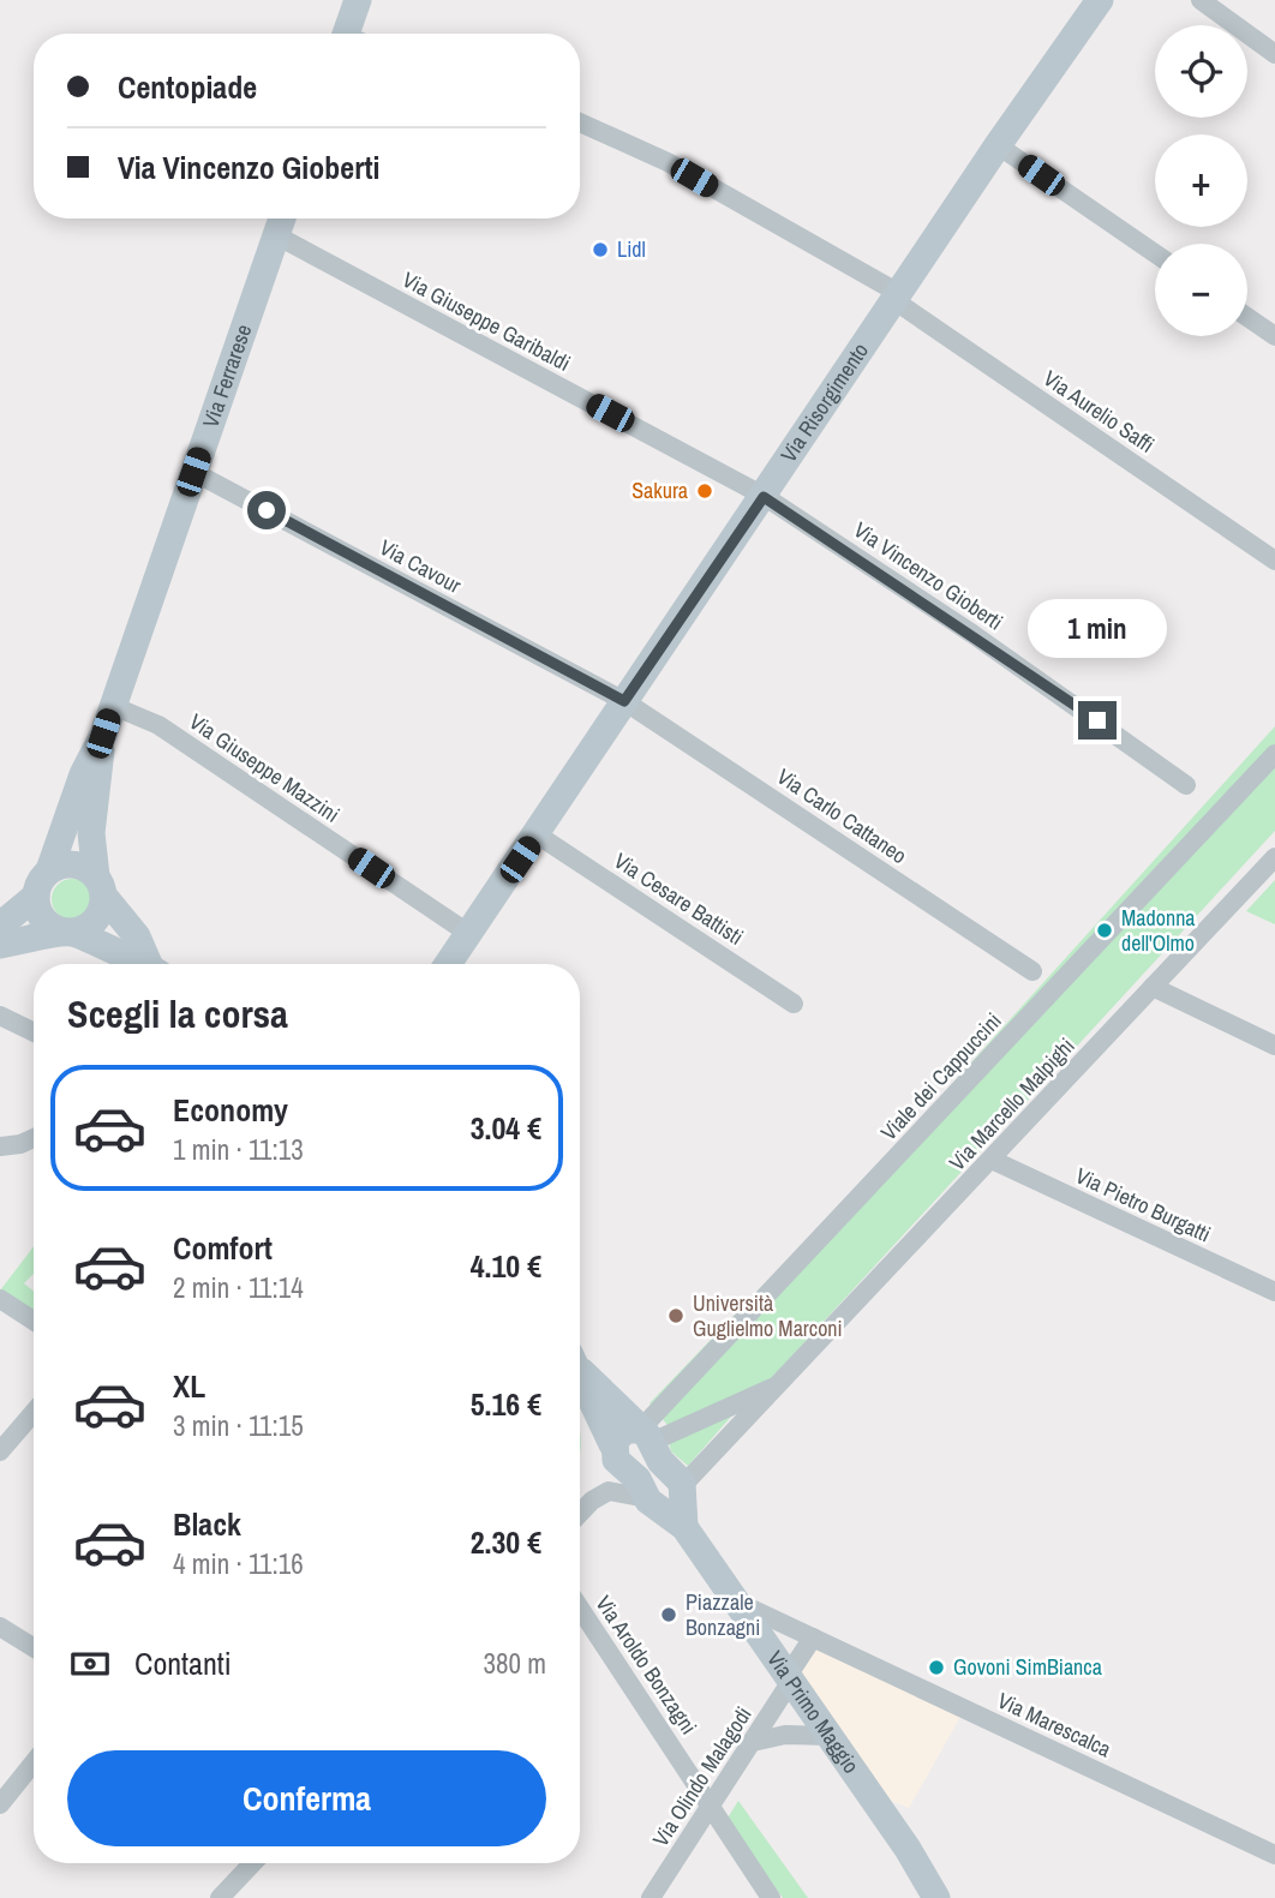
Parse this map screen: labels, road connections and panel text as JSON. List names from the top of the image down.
{
  "streets": {
    "main road": ["Via Ferrarese", "Via Risorgimento", "Via Primo Maggio"],
    "street": [
      "Via Giuseppe Garibaldi",
      "Via Aurelio Saffi",
      "Via Cavour",
      "Via Vincenzo Gioberti",
      "Via Giuseppe Mazzini",
      "Via Carlo Cattaneo",
      "Via Cesare Battisti",
      "Viale dei Cappuccini",
      "Via Marcello Malpighi",
      "Via Pietro Burgatti",
      "Via Aroldo Bonzagni",
      "Via Marescalca",
      "Via Olindo Malagodi"
    ]
  },
  "crossings": [
    ["Via Giuseppe Garibaldi", "Via Ferrarese"],
    ["Via Giuseppe Garibaldi", "Via Risorgimento"],
    ["Via Giuseppe Garibaldi", "Via Vincenzo Gioberti"],
    ["Via Ferrarese", "Via Cavour"],
    ["Via Ferrarese", "Via Giuseppe Mazzini"],
    ["Via Risorgimento", "Via Aurelio Saffi"],
    ["Via Risorgimento", "Via Cavour"],
    ["Via Risorgimento", "Via Vincenzo Gioberti"],
    ["Via Risorgimento", "Via Giuseppe Mazzini"],
    ["Via Risorgimento", "Via Carlo Cattaneo"],
    ["Via Risorgimento", "Via Cesare Battisti"],
    ["Via Cavour", "Via Carlo Cattaneo"],
    ["Viale dei Cappuccini", "Via Marcello Malpighi"],
    ["Via Marcello Malpighi", "Via Pietro Burgatti"],
    ["Via Marcello Malpighi", "Via Primo Maggio"],
    ["Via Aroldo Bonzagni", "Via Olindo Malagodi"],
    ["Via Primo Maggio", "Via Marescalca"],
    ["Via Primo Maggio", "Via Olindo Malagodi"]
  ],
  "places": [
    "Lidl",
    "Sakura",
    "Madonna dell'Olmo",
    "Università Guglielmo Marconi",
    "Piazzale Bonzagni",
    "Govoni SimBianca"
  ],
  "page": {
    "map_buttons": ["+", "−"],
    "banner": ["Centopiade", "Via Vincenzo Gioberti"],
    "bubble": "1 min",
    "heading": "Scegli la corsa",
    "list": [
      {
        "name": "Economy",
        "note": "1 min · 11:13",
        "value": "3.04 €"
      },
      {
        "name": "Comfort",
        "note": "2 min · 11:14",
        "value": "4.10 €"
      },
      {
        "name": "XL",
        "note": "3 min · 11:15",
        "value": "5.16 €"
      },
      {
        "name": "Black",
        "note": "4 min · 11:16",
        "value": "2.30 €"
      }
    ],
    "pay": ["Contanti", "380 m"],
    "buttons": "Conferma"
  }
}
